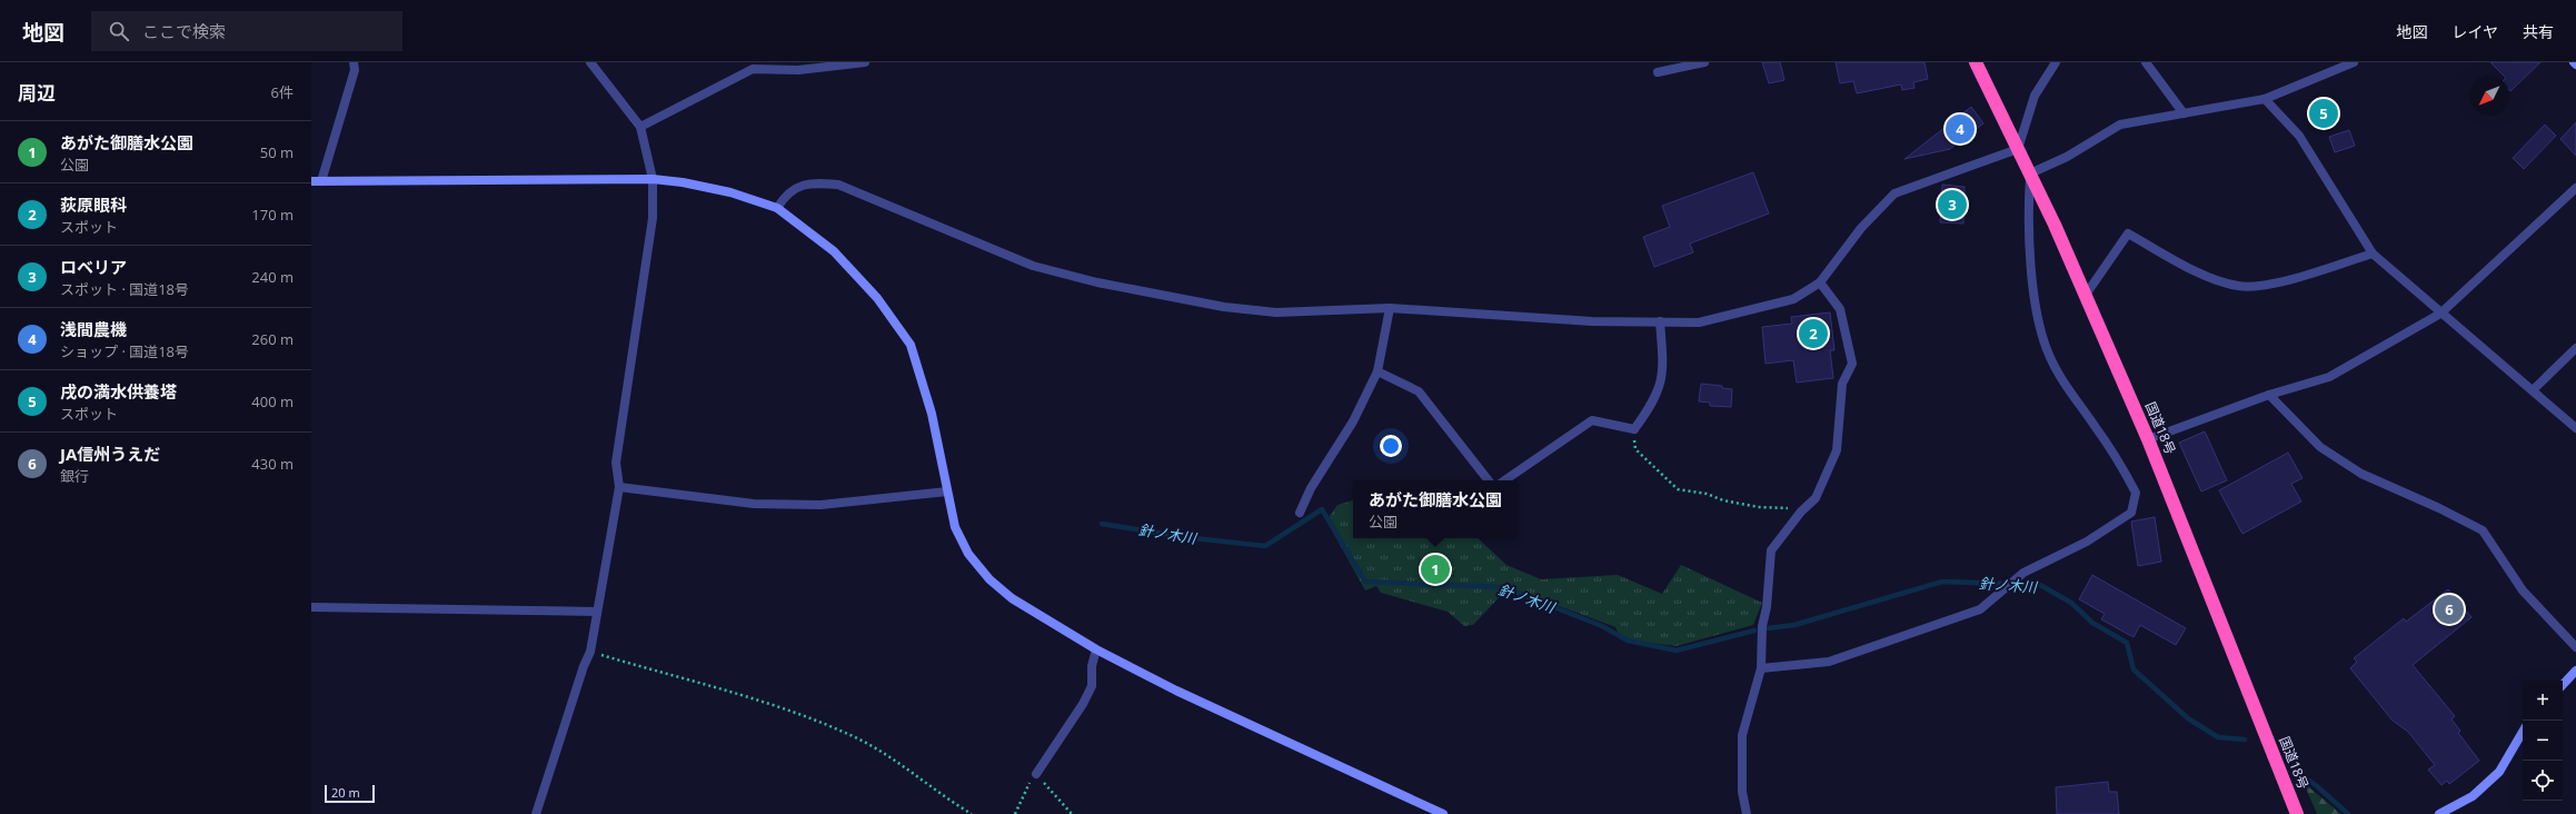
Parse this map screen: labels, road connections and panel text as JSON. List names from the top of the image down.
{
  "streets": {
    "highway": ["国道18号"]
  },
  "water": ["針ノ木川"],
  "scale_bar": "20 m",
  "north": "bottom left",
  "page": {
    "header": "地図",
    "search": "ここで検索",
    "nav": ["地図", "レイヤ", "共有"],
    "heading": ["周辺", "6件"],
    "pins": [
      "5",
      "4",
      "3",
      "2",
      "1",
      "6"
    ],
    "list": [
      {
        "mark": "1",
        "name": "あがた御膳水公園",
        "note": "公園",
        "value": "50 m"
      },
      {
        "mark": "2",
        "name": "荻原眼科",
        "note": "スポット",
        "value": "170 m"
      },
      {
        "mark": "3",
        "name": "ロベリア",
        "note": "スポット · 国道18号",
        "value": "240 m"
      },
      {
        "mark": "4",
        "name": "浅間農機",
        "note": "ショップ · 国道18号",
        "value": "260 m"
      },
      {
        "mark": "5",
        "name": "戌の満水供養塔",
        "note": "スポット",
        "value": "400 m"
      },
      {
        "mark": "6",
        "name": "JA信州うえだ",
        "note": "銀行",
        "value": "430 m"
      }
    ],
    "popup": ["あがた御膳水公園", "公園"],
    "map_buttons": ["+", "−"],
    "scale": "20 m"
  }
}
